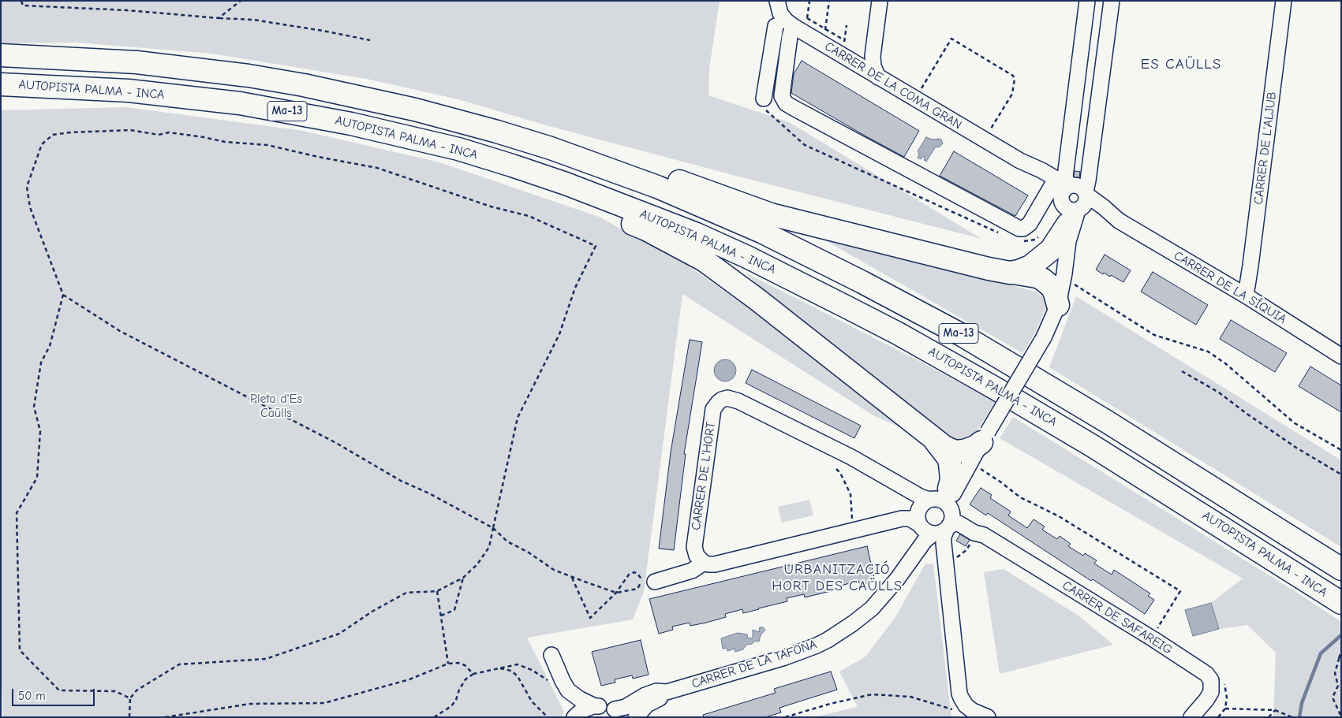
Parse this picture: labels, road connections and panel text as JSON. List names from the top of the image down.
{
  "streets": {
    "highway": ["AUTOPISTA PALMA - INCA", "Ma-13"],
    "street": [
      "CARRER DE LA COMA GRAN",
      "CARRER DE L'ALJUB",
      "CARRER DE LA SÍQUIA",
      "CARRER DE L'HORT",
      "CARRER DE SAFAREIG",
      "CARRER DE LA TAFONA"
    ]
  },
  "crossings": [
    ["CARRER DE LA COMA GRAN", "CARRER DE LA SÍQUIA"],
    ["CARRER DE L'ALJUB", "CARRER DE LA SÍQUIA"],
    ["CARRER DE L'HORT", "CARRER DE SAFAREIG"],
    ["CARRER DE L'HORT", "CARRER DE LA TAFONA"],
    ["CARRER DE SAFAREIG", "CARRER DE LA TAFONA"]
  ],
  "districts": ["ES CAÜLLS", "URBANITZACIÓ HORT DES CAÜLLS"],
  "parks": ["Pleta d'Es Caülls"],
  "scale_bar": "50 m"
}
